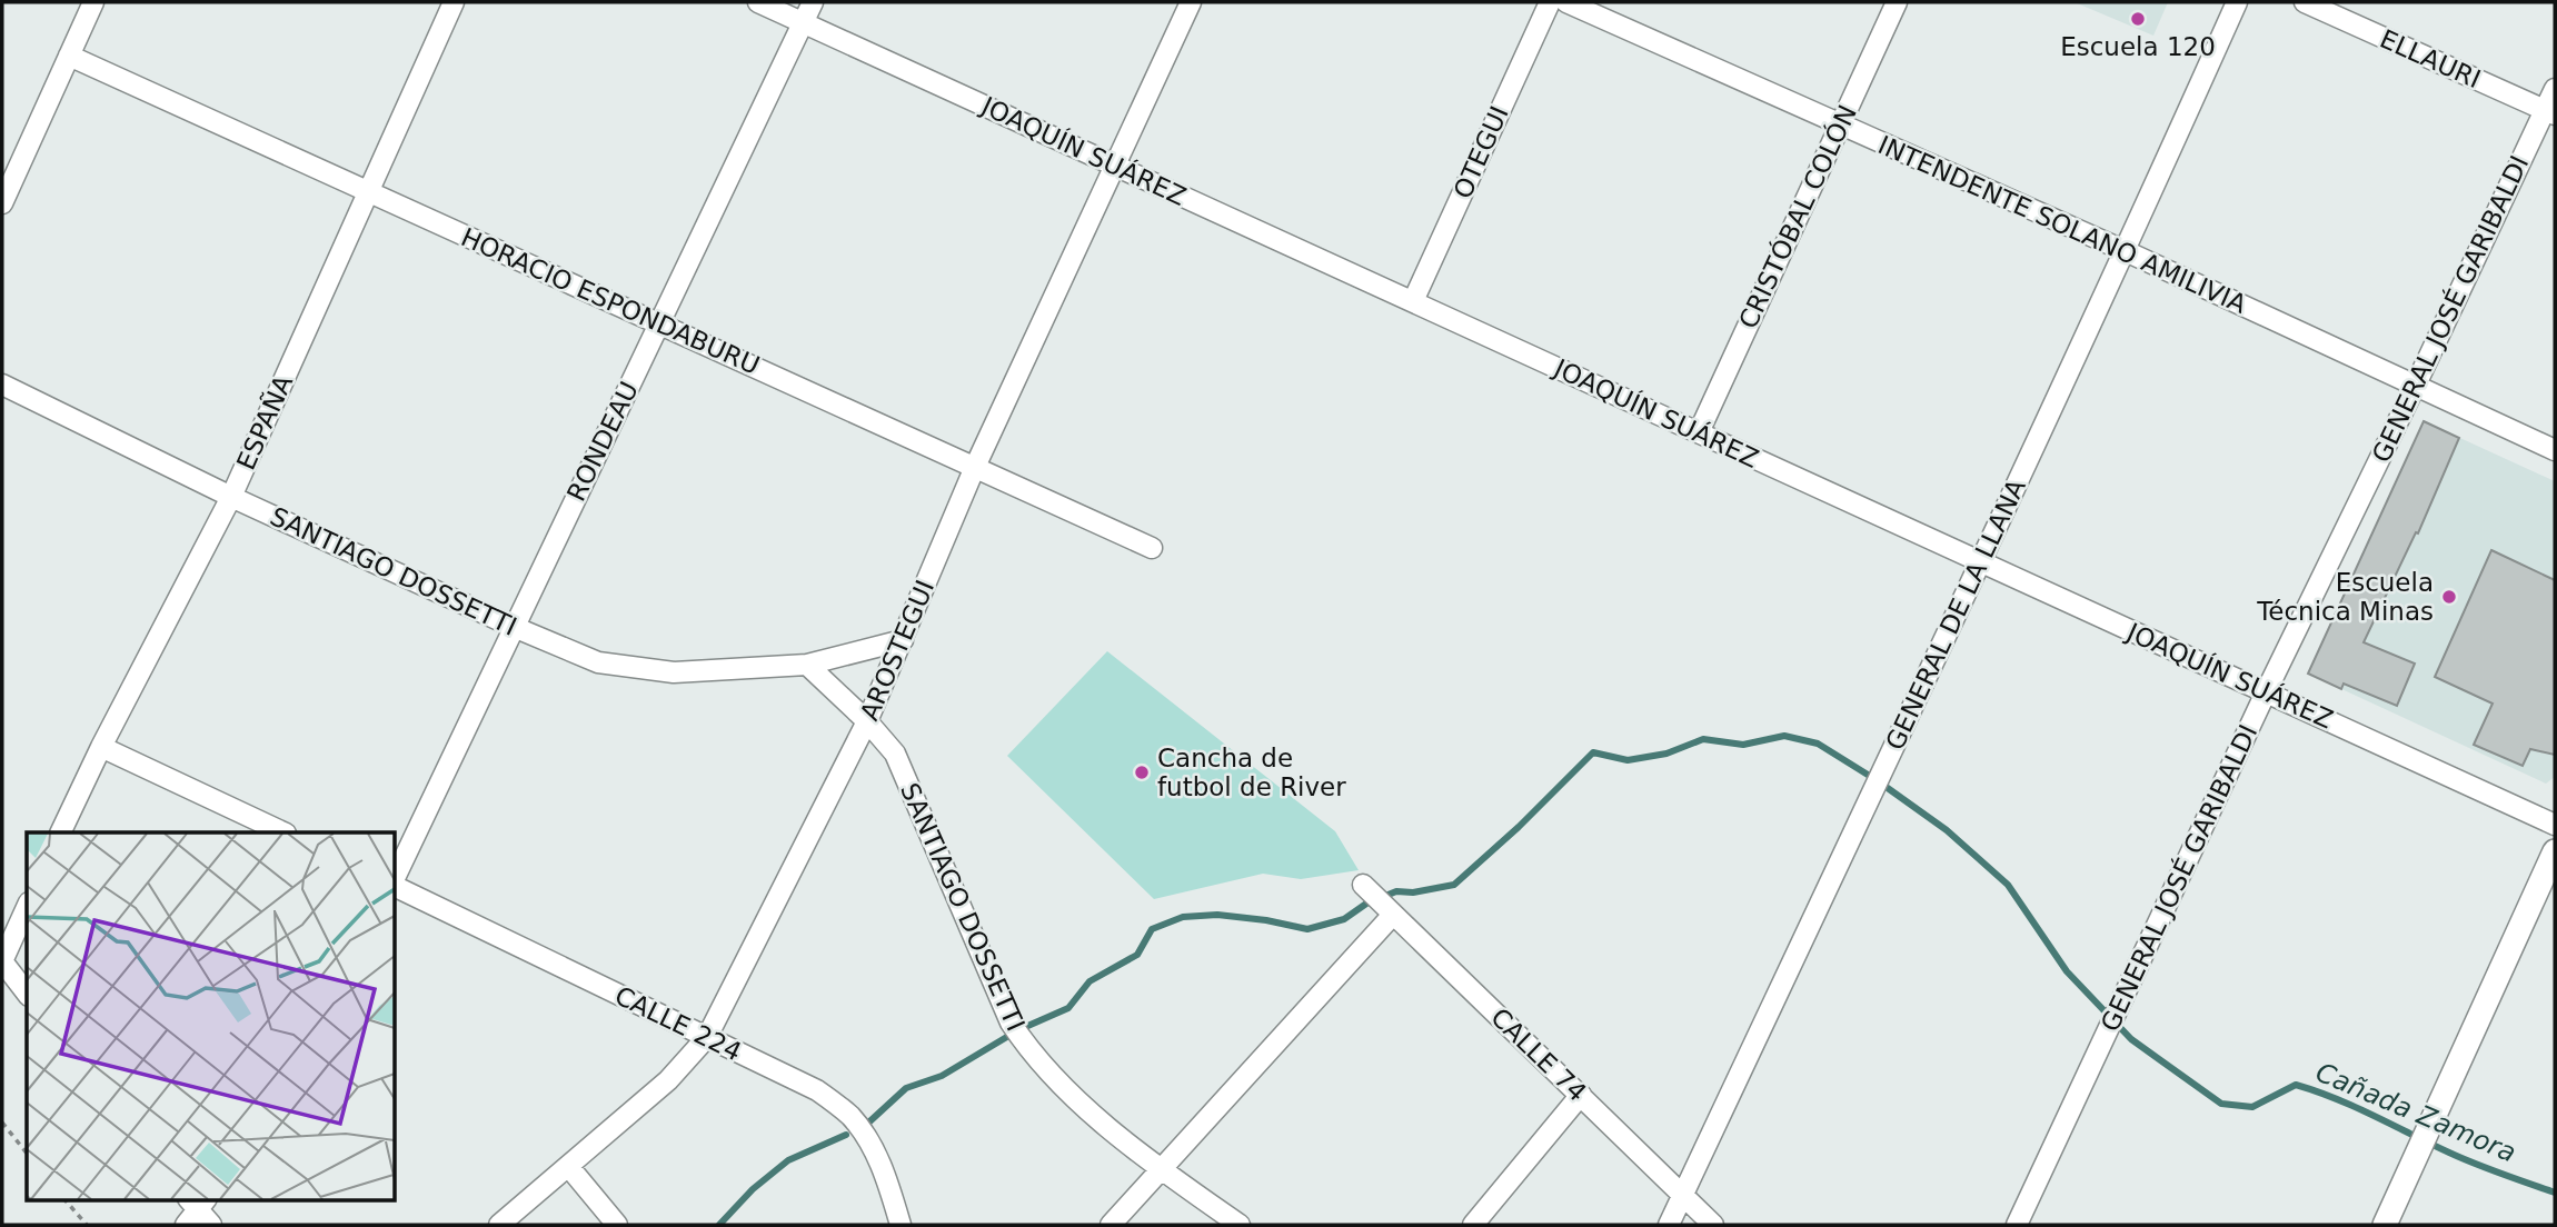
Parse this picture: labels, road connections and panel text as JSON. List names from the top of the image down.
{
  "streets": {
    "street": [
      "ELLAURI",
      "JOAQUÍN SUÁREZ",
      "OTEGUI",
      "CRISTÓBAL COLÓN",
      "INTENDENTE SOLANO AMILIVIA",
      "HORACIO ESPONDABURU",
      "GENERAL JOSÉ GARIBALDI",
      "ESPAÑA",
      "RONDEAU",
      "SANTIAGO DOSSETTI",
      "GENERAL DE LA LLANA",
      "AROSTEGUI",
      "CALLE 224",
      "CALLE 74"
    ]
  },
  "crossings": [
    ["ELLAURI", "GENERAL JOSÉ GARIBALDI"],
    ["JOAQUÍN SUÁREZ", "OTEGUI"],
    ["JOAQUÍN SUÁREZ", "CRISTÓBAL COLÓN"],
    ["JOAQUÍN SUÁREZ", "GENERAL JOSÉ GARIBALDI"],
    ["JOAQUÍN SUÁREZ", "RONDEAU"],
    ["JOAQUÍN SUÁREZ", "GENERAL DE LA LLANA"],
    ["JOAQUÍN SUÁREZ", "AROSTEGUI"],
    ["CRISTÓBAL COLÓN", "INTENDENTE SOLANO AMILIVIA"],
    ["INTENDENTE SOLANO AMILIVIA", "GENERAL JOSÉ GARIBALDI"],
    ["INTENDENTE SOLANO AMILIVIA", "GENERAL DE LA LLANA"],
    ["HORACIO ESPONDABURU", "ESPAÑA"],
    ["HORACIO ESPONDABURU", "RONDEAU"],
    ["HORACIO ESPONDABURU", "AROSTEGUI"],
    ["ESPAÑA", "SANTIAGO DOSSETTI"],
    ["RONDEAU", "SANTIAGO DOSSETTI"],
    ["SANTIAGO DOSSETTI", "AROSTEGUI"],
    ["SANTIAGO DOSSETTI", "CALLE 74"],
    ["GENERAL DE LA LLANA", "CALLE 74"],
    ["AROSTEGUI", "CALLE 224"]
  ],
  "water": ["Cañada Zamora"],
  "places": ["Escuela 120", "Escuela Técnica Minas", "Cancha de futbol de River"]
}
